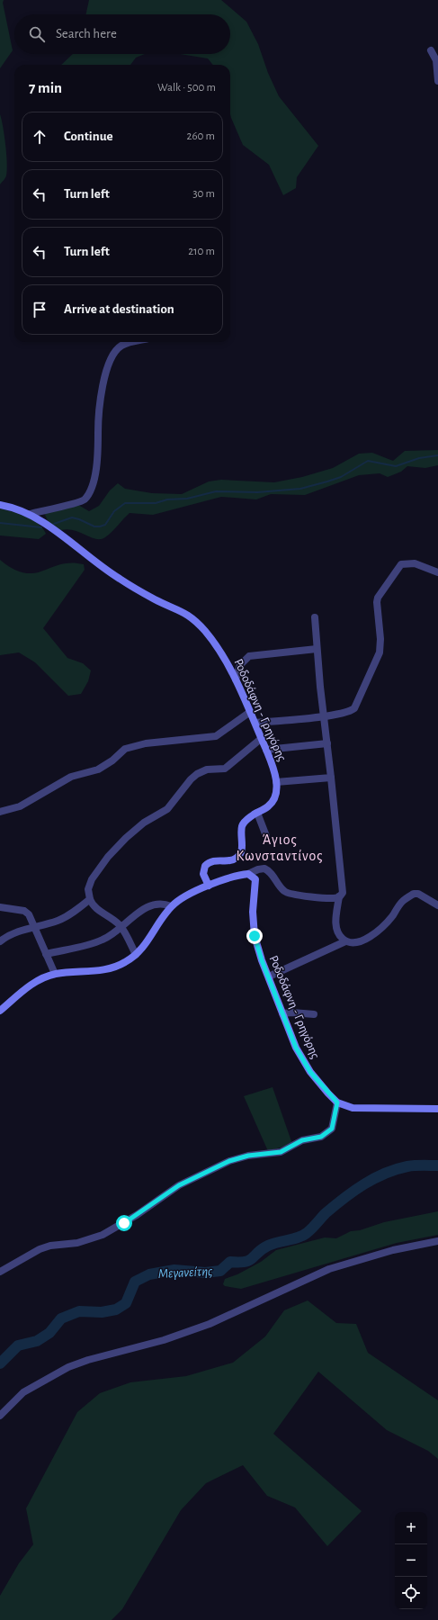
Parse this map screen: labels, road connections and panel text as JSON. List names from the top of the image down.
{
  "streets": {
    "main road": ["Ροδοδάφνη - Γρηγόρης"]
  },
  "districts": ["Άγιος Κωνσταντίνος"],
  "water": ["Μεγανείτης"],
  "page": {
    "search": "Search here",
    "heading": ["7 min", "Walk · 500 m"],
    "list": [
      ["Continue", "260 m"],
      ["Turn left", "30 m"],
      ["Turn left", "210 m"],
      "Arrive at destination"
    ],
    "map_buttons": ["+", "−"]
  }
}
